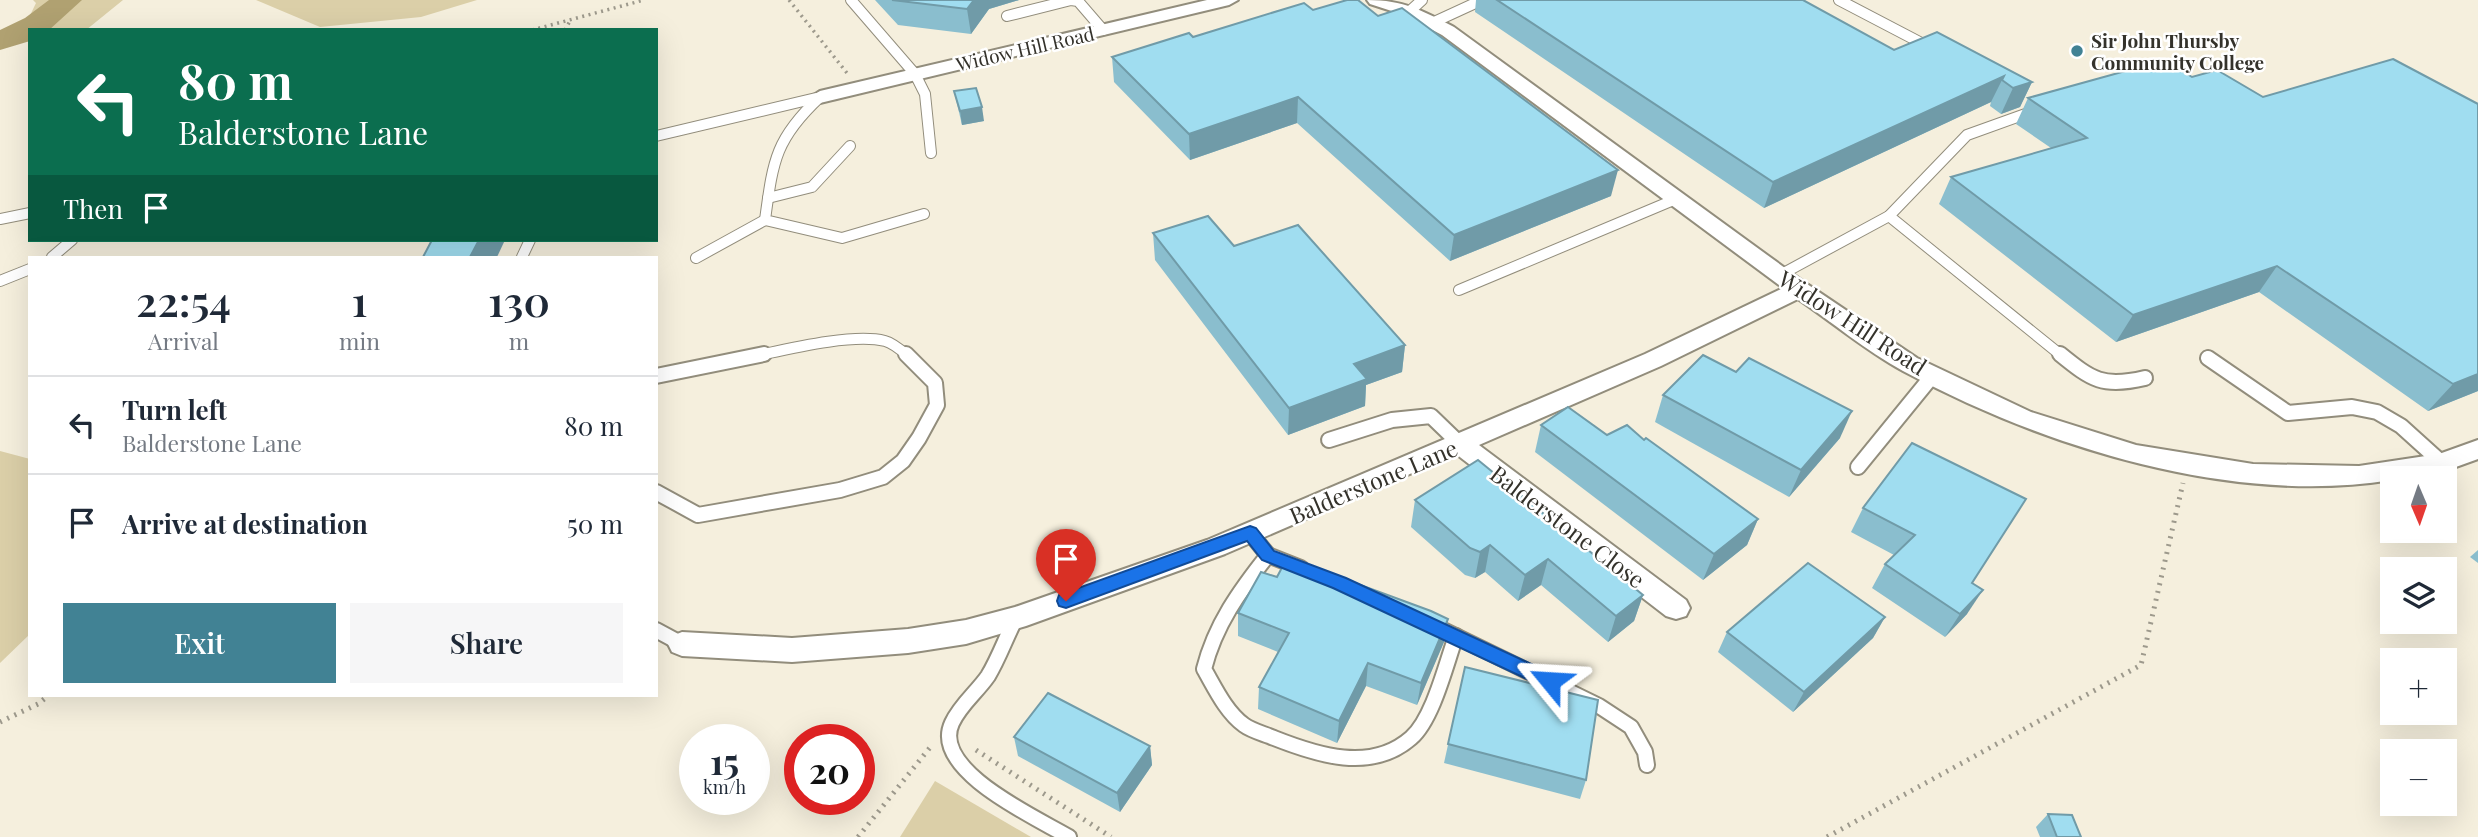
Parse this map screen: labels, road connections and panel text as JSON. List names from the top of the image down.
{
  "streets": {
    "street": ["Widow Hill Road", "Balderstone Lane", "Balderstone Close"]
  },
  "crossings": [
    ["Widow Hill Road", "Balderstone Lane"],
    ["Balderstone Lane", "Balderstone Close"]
  ],
  "places": ["Sir John Thursby Community College"],
  "north": "bottom",
  "page": {
    "turn": ["80 m", "Balderstone Lane"],
    "then": "Then",
    "eta": [
      "22:54",
      "Arrival",
      "1",
      "min",
      "130",
      "m"
    ],
    "list": [
      {
        "name": "Turn left",
        "note": "Balderstone Lane",
        "value": "80 m"
      },
      {
        "name": "Arrive at destination",
        "value": "50 m"
      }
    ],
    "map_buttons": ["+", "−"],
    "buttons": ["Exit", "Share"],
    "speed": "15 km/h",
    "limit": "20"
  }
}
